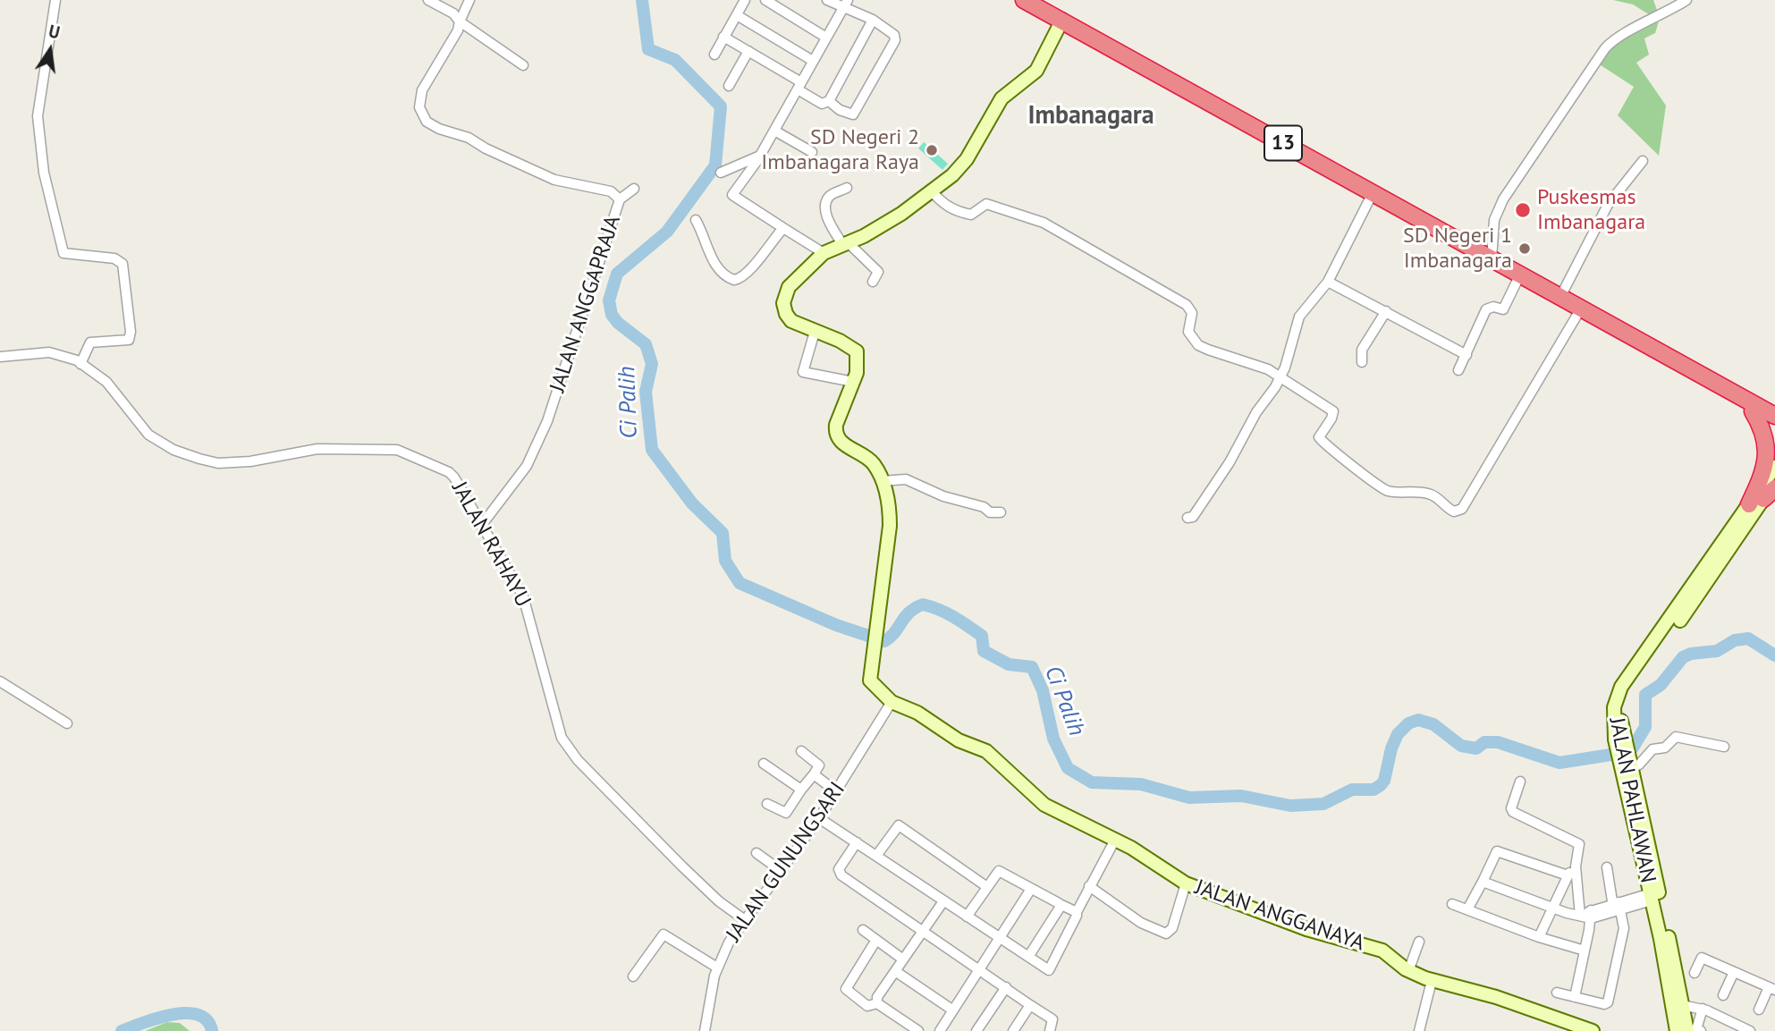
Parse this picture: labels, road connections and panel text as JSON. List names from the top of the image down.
{
  "streets": {
    "highway": ["13"],
    "street": [
      "JALAN ANGGAPRAJA",
      "JALAN RAHAYU",
      "JALAN PAHLAWAN",
      "JALAN GUNUNGSARI",
      "JALAN ANGGANAYA"
    ]
  },
  "crossings": [
    ["JALAN ANGGAPRAJA", "JALAN RAHAYU"],
    ["JALAN RAHAYU", "JALAN GUNUNGSARI"],
    ["JALAN GUNUNGSARI", "JALAN ANGGANAYA"]
  ],
  "districts": ["Imbanagara"],
  "water": ["Ci Palih"],
  "places": ["SD Negeri 2 Imbanagara Raya", "Puskesmas Imbanagara", "SD Negeri 1 Imbanagara"],
  "north": "top"
}
